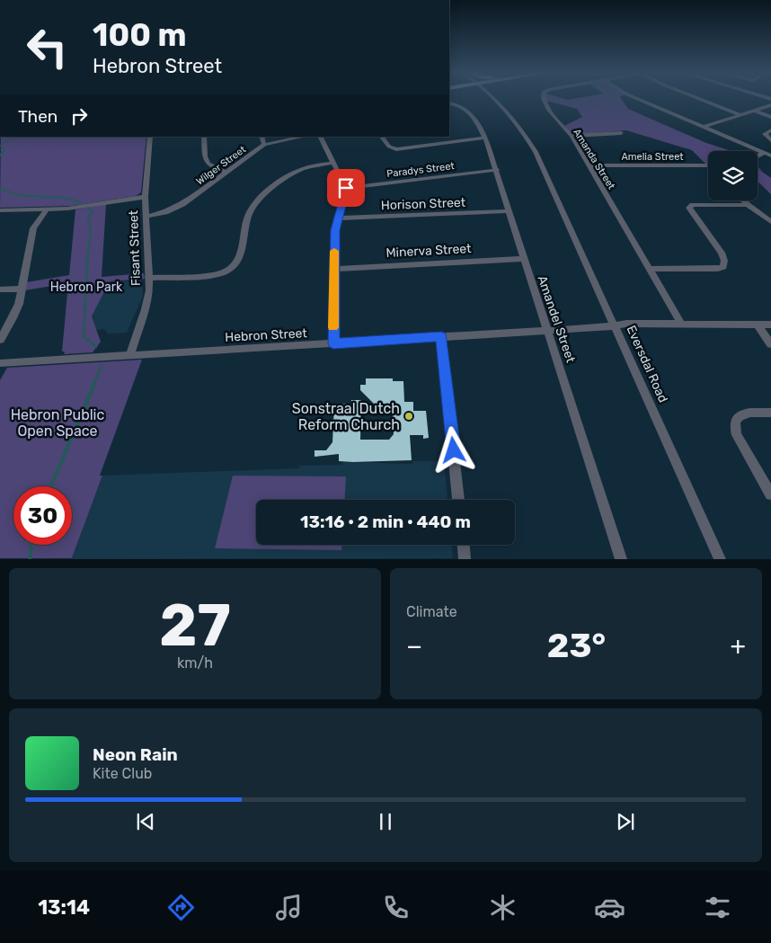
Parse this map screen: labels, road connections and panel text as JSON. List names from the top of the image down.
{
  "streets": {
    "street": [
      "Amelia Street",
      "Amanda Street",
      "Wilger Street",
      "Paradys Street",
      "Horison Street",
      "Fisant Street",
      "Minerva Street",
      "Amandel Street",
      "Hebron Street",
      "Eversdal Road"
    ]
  },
  "crossings": [
    ["Amelia Street", "Amanda Street"],
    ["Amanda Street", "Hebron Street"],
    ["Wilger Street", "Fisant Street"],
    ["Paradys Street", "Amandel Street"],
    ["Horison Street", "Amandel Street"],
    ["Fisant Street", "Hebron Street"],
    ["Minerva Street", "Amandel Street"],
    ["Amandel Street", "Hebron Street"],
    ["Hebron Street", "Eversdal Road"]
  ],
  "parks": ["Hebron Park", "Hebron Public Open Space"],
  "places": ["Sonstraal Dutch Reform Church"],
  "page": {
    "turn": ["100 m", "Hebron Street"],
    "then": "Then",
    "limit": "30",
    "trip": "13:16 · 2 min · 440 m",
    "tile": [
      ["27", "km/h"],
      "Climate"
    ],
    "heat": ["−", "23°", "+"],
    "song": ["Neon Rain", "Kite Club"],
    "tabs": "13:14"
  }
}
